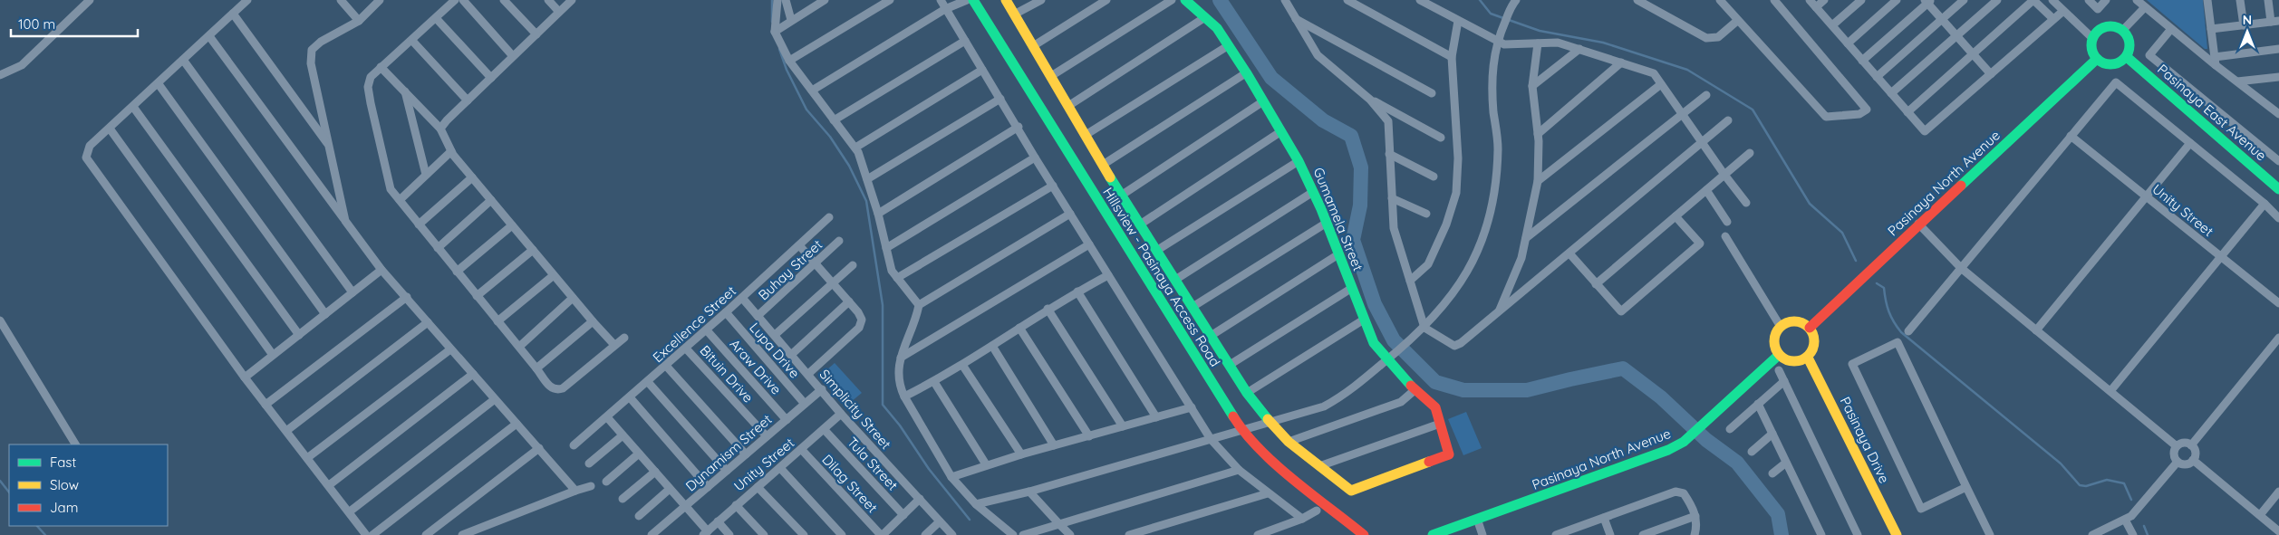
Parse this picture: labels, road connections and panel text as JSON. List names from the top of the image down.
{
  "streets": {
    "street": [
      "Pasinaya East Avenue",
      "Pasinaya North Avenue",
      "Unity Street",
      "Gumamela Street",
      "Buhay Street",
      "Hillsview - Pasinaya Access Road",
      "Excellence Street",
      "Lupa Drive",
      "Araw Drive",
      "Bituin Drive",
      "Simplicity Street",
      "Pasinaya Drive",
      "Dynamism Street",
      "Tula Street",
      "Dilag Street"
    ]
  },
  "crossings": [
    ["Pasinaya East Avenue", "Pasinaya North Avenue"],
    ["Pasinaya North Avenue", "Pasinaya Drive"],
    ["Unity Street", "Simplicity Street"],
    ["Unity Street", "Tula Street"],
    ["Unity Street", "Dilag Street"],
    ["Buhay Street", "Simplicity Street"],
    ["Excellence Street", "Lupa Drive"],
    ["Excellence Street", "Araw Drive"],
    ["Excellence Street", "Bituin Drive"],
    ["Excellence Street", "Simplicity Street"],
    ["Lupa Drive", "Dynamism Street"],
    ["Araw Drive", "Dynamism Street"],
    ["Bituin Drive", "Dynamism Street"],
    ["Simplicity Street", "Dynamism Street"]
  ],
  "legend": ["Fast", "Slow", "Jam"],
  "scale_bar": "100 m",
  "north": "top"
}
